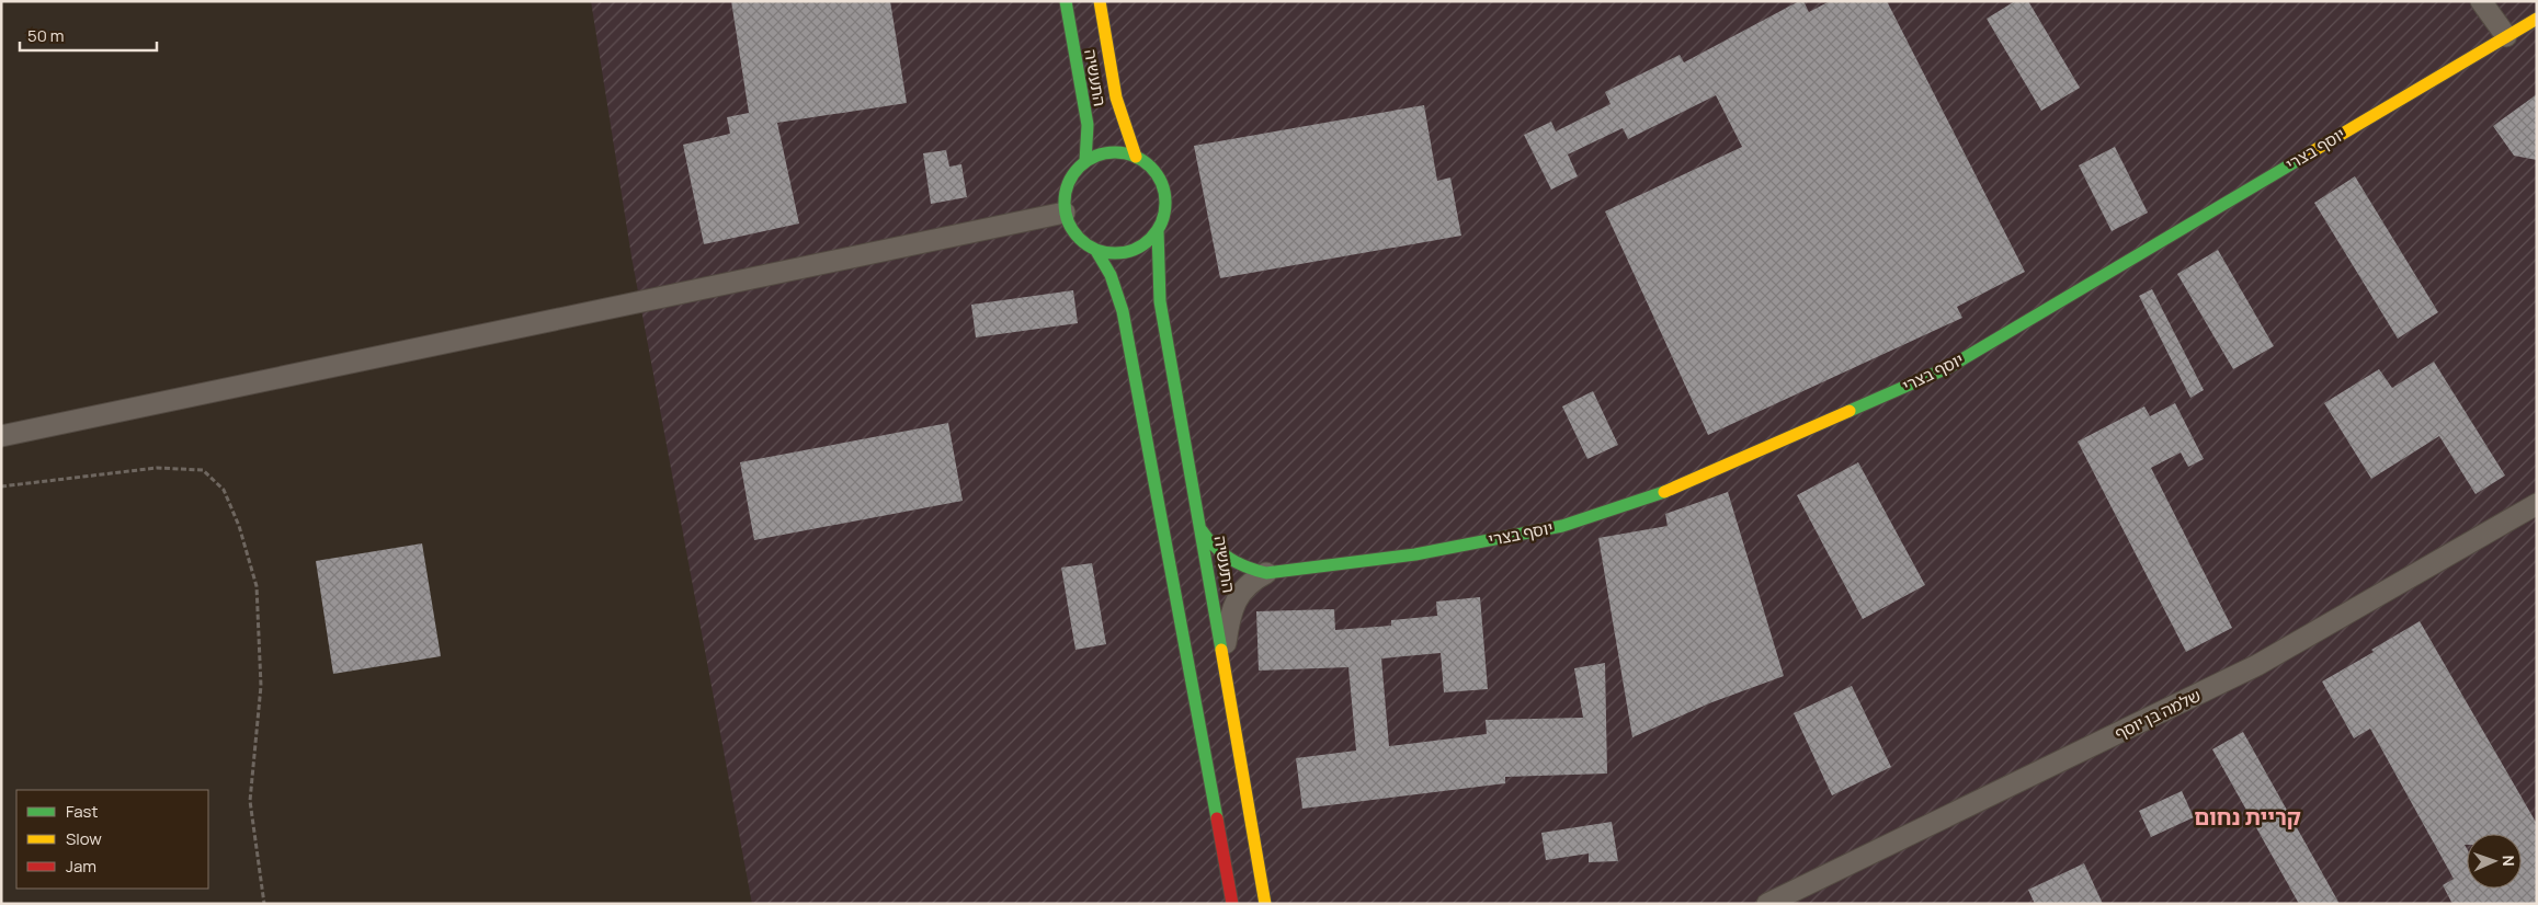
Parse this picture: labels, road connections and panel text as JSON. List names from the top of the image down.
{
  "streets": {
    "street": ["התעשיה", "יוסף בצרי", "שלמה בן יוסף"]
  },
  "crossings": [
    ["התעשיה", "יוסף בצרי"]
  ],
  "districts": ["קריית נחום"],
  "legend": ["Fast", "Slow", "Jam"],
  "scale_bar": "50 m",
  "north": "right"
}
